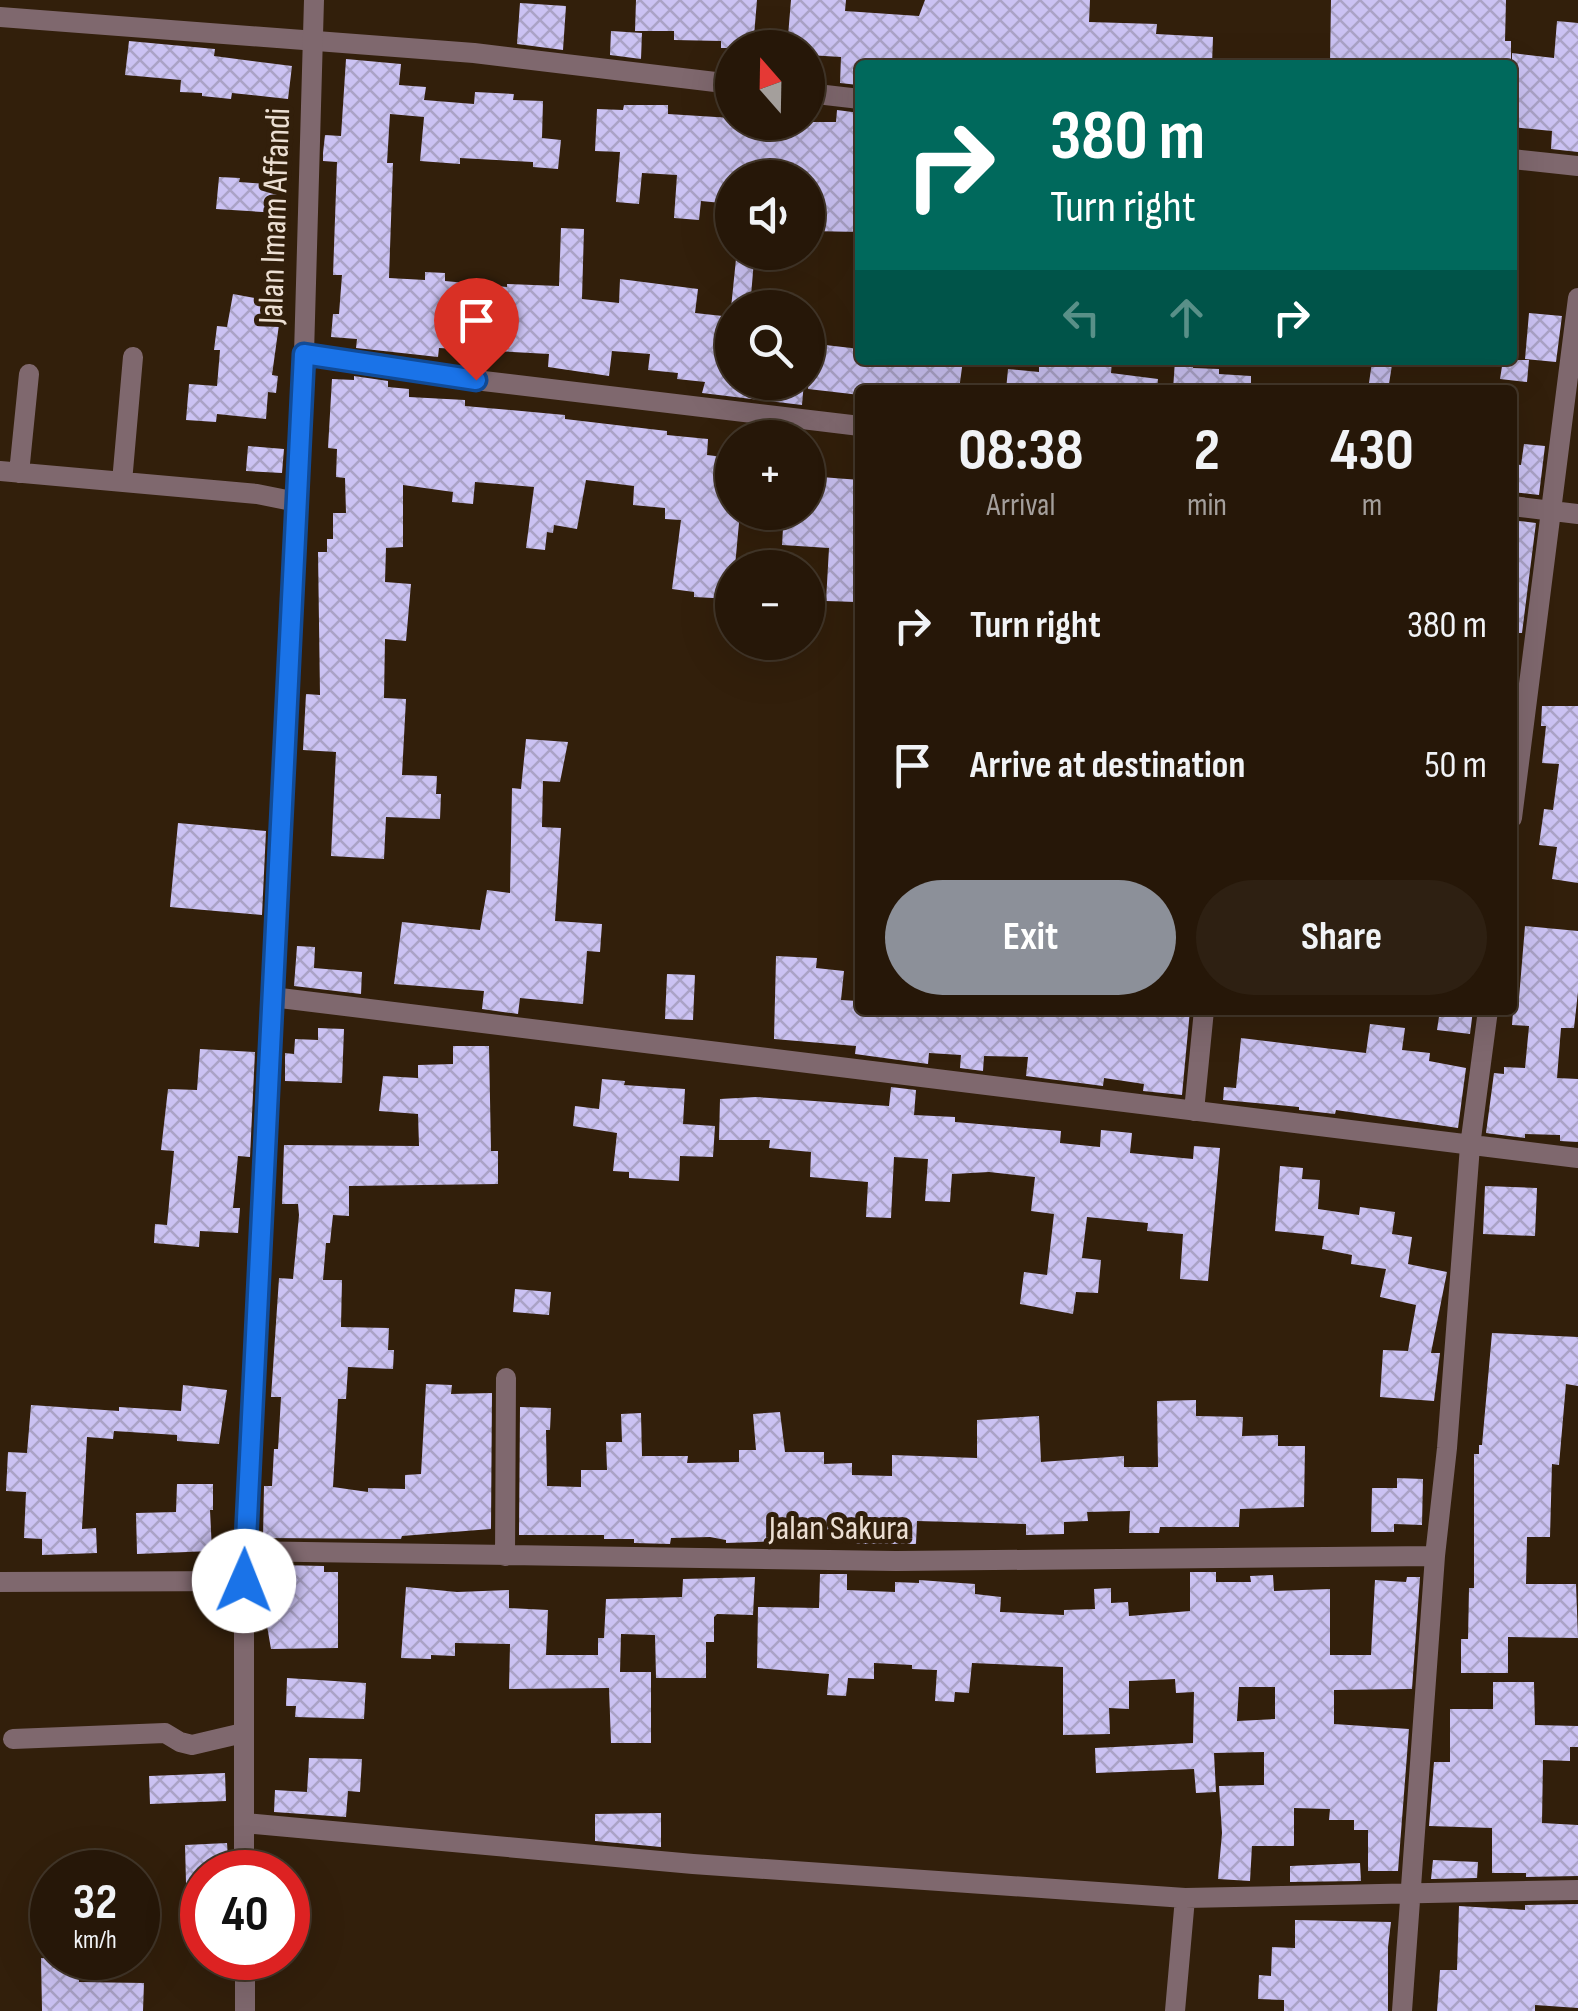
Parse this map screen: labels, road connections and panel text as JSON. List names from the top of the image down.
{
  "streets": {
    "street": ["Jalan Imam Affandi", "Jalan Sakura"]
  },
  "crossings": [
    ["Jalan Imam Affandi", "Jalan Sakura"]
  ],
  "north": "top",
  "page": {
    "map_buttons": ["+", "−"],
    "turn": ["380 m", "Turn right"],
    "eta": [
      "08:38",
      "Arrival",
      "2",
      "min",
      "430",
      "m"
    ],
    "list": [
      {
        "name": "Turn right",
        "value": "380 m"
      },
      {
        "name": "Arrive at destination",
        "value": "50 m"
      }
    ],
    "buttons": ["Exit", "Share"],
    "speed": "32 km/h",
    "limit": "40"
  }
}
